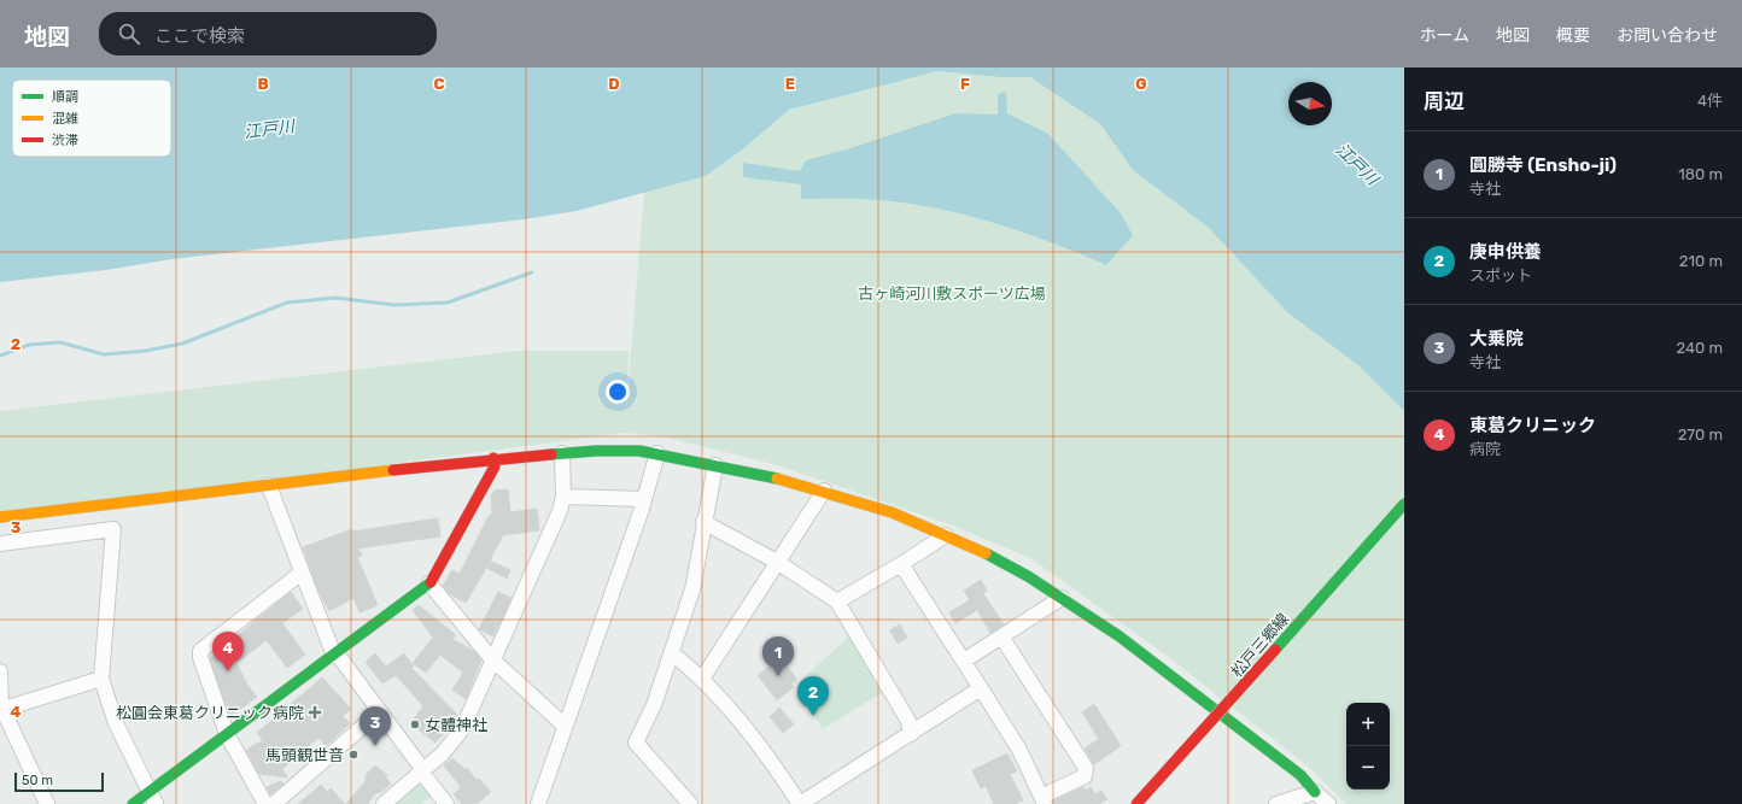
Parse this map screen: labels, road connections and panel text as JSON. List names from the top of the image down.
{
  "streets": {
    "street": ["松戸三郷線"]
  },
  "water": ["江戸川"],
  "parks": ["古ヶ崎河川敷スポーツ広場"],
  "places": {
    "health": ["松圓会東葛クリニック病院"],
    "other": ["女體神社", "馬頭観世音"]
  },
  "legend": ["順調", "混雑", "渋滞"],
  "scale_bar": "50 m",
  "north": "right",
  "page": {
    "header": "地図",
    "search": "ここで検索",
    "nav": [
      "ホーム",
      "地図",
      "概要",
      "お問い合わせ"
    ],
    "heading": ["周辺", "4件"],
    "list": [
      {
        "mark": "1",
        "name": "圓勝寺 (Ensho-ji)",
        "note": "寺社",
        "value": "180 m"
      },
      {
        "mark": "2",
        "name": "庚申供養",
        "note": "スポット",
        "value": "210 m"
      },
      {
        "mark": "3",
        "name": "大乗院",
        "note": "寺社",
        "value": "240 m"
      },
      {
        "mark": "4",
        "name": "東葛クリニック",
        "note": "病院",
        "value": "270 m"
      }
    ],
    "pins": [
      "4",
      "1",
      "2",
      "3"
    ],
    "map_buttons": ["+", "−"],
    "scale": "50 m"
  },
  "grid": {
    "columns": [
      "B",
      "C",
      "D",
      "E",
      "F",
      "G"
    ],
    "rows": ["2", "3", "4"]
  }
}
